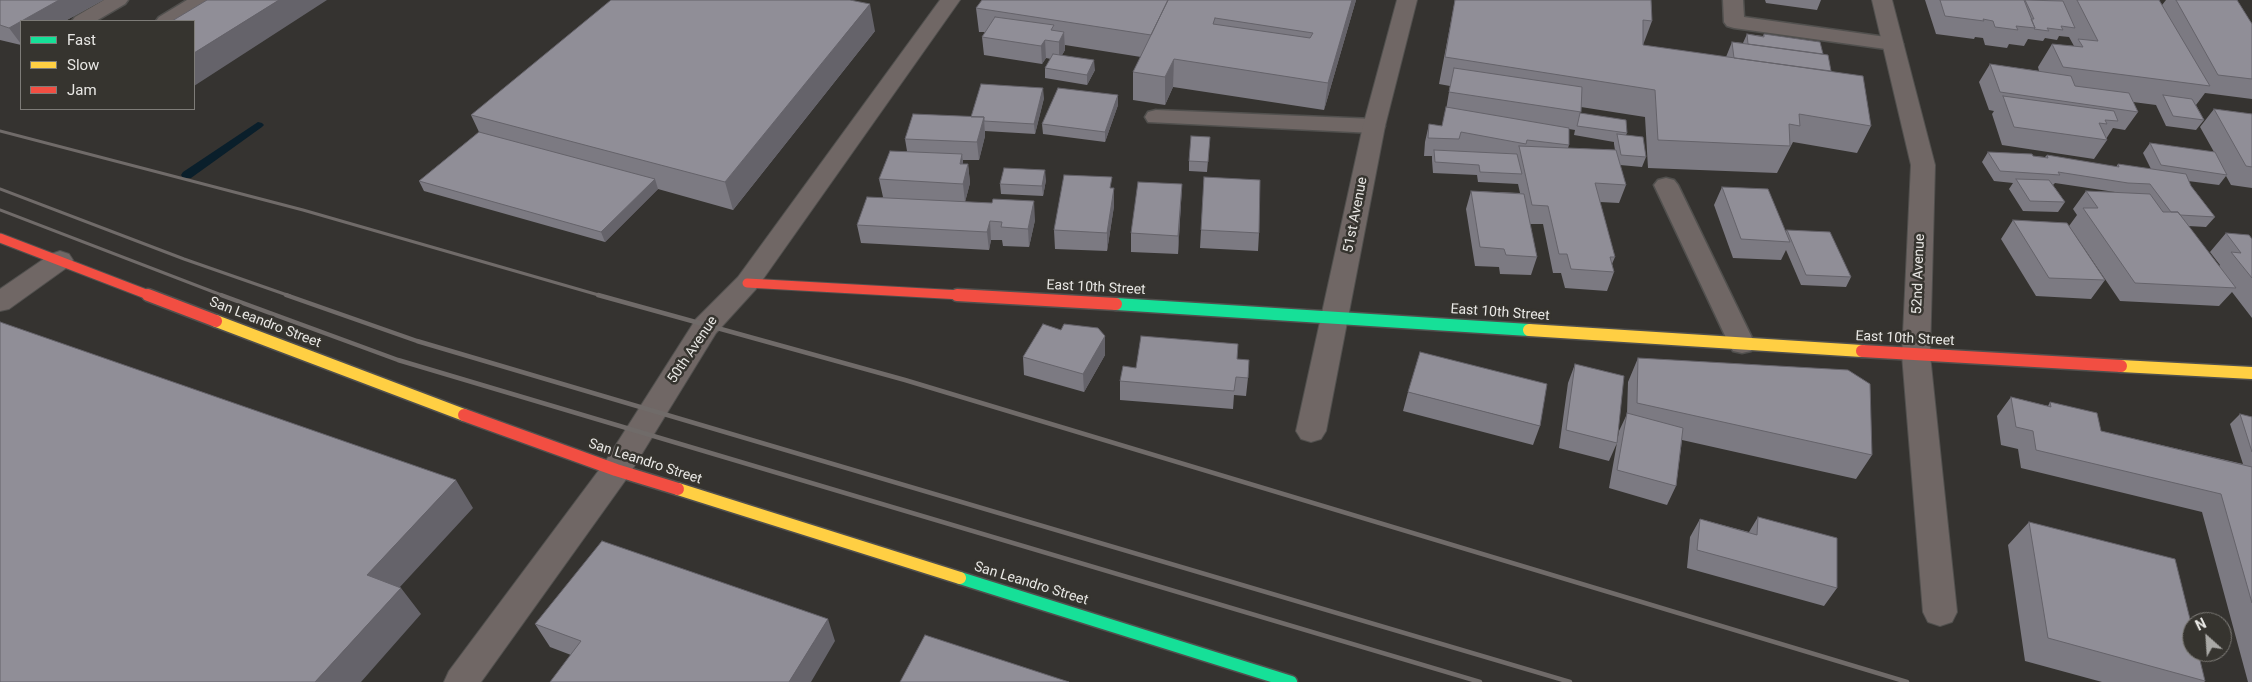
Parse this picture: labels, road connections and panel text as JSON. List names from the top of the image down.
{
  "streets": {
    "street": [
      "51st Avenue",
      "52nd Avenue",
      "East 10th Street",
      "San Leandro Street",
      "50th Avenue"
    ]
  },
  "crossings": [
    ["51st Avenue", "East 10th Street"],
    ["52nd Avenue", "East 10th Street"],
    ["East 10th Street", "50th Avenue"],
    ["San Leandro Street", "50th Avenue"]
  ],
  "legend": ["Fast", "Slow", "Jam"],
  "north": "top left"
}
